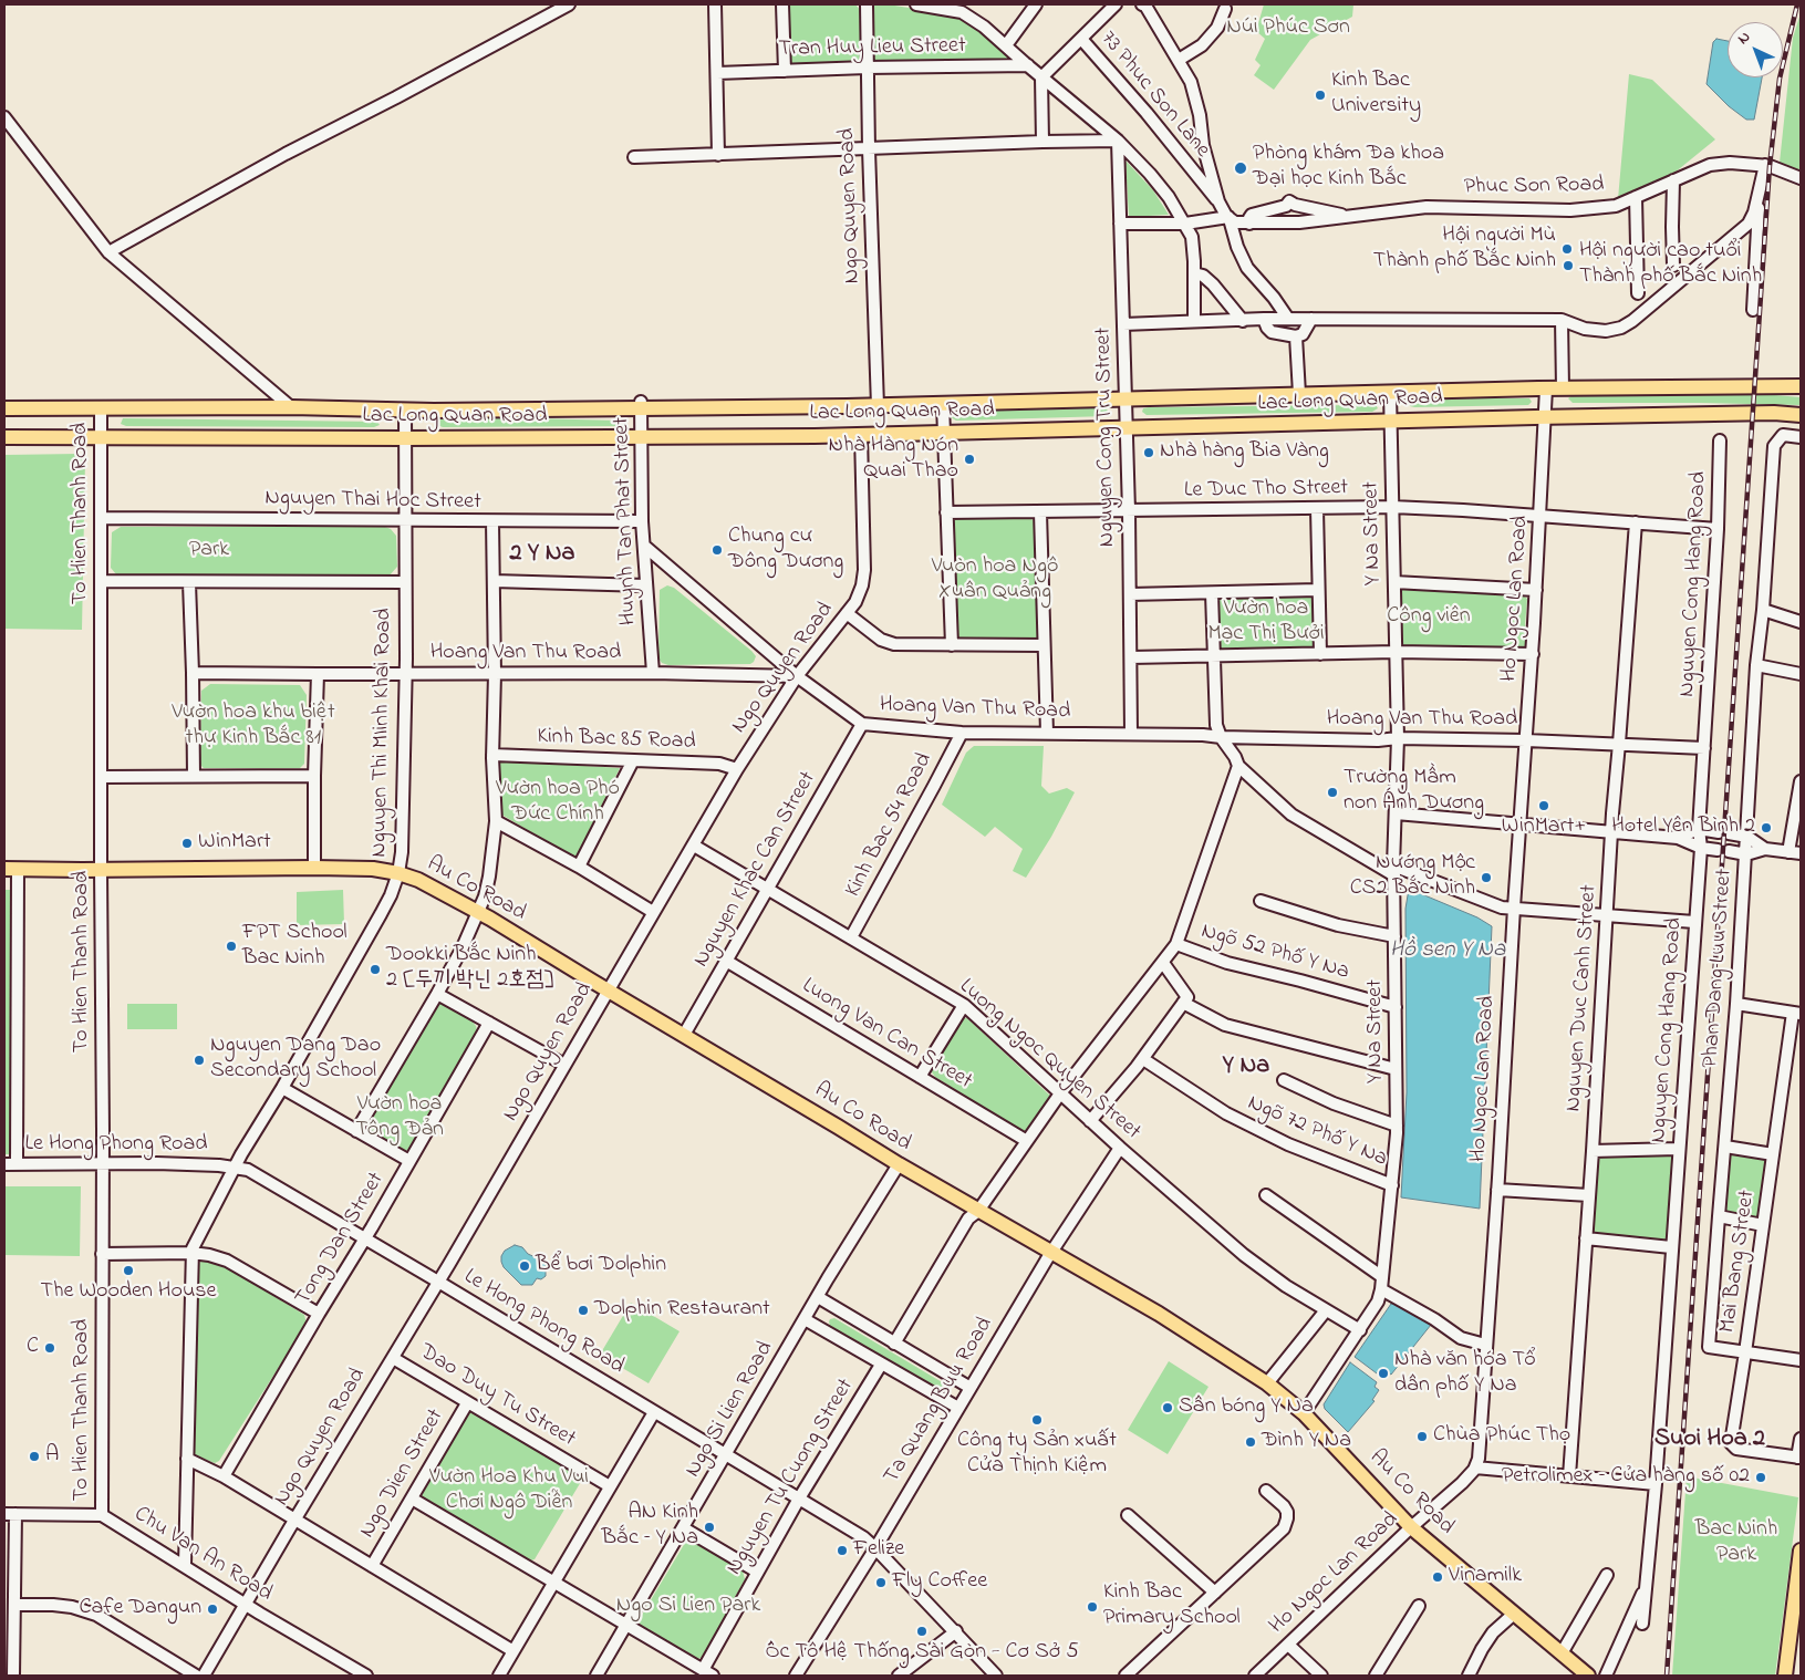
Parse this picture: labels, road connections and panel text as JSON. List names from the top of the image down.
{
  "streets": {
    "main road": ["Lac Long Quan Road", "Au Co Road"],
    "street": [
      "Tran Huy Lieu Street",
      "73 Phuc Son Lane",
      "Phuc Son Road",
      "Ngo Quyen Road",
      "Nguyen Cong Tru Street",
      "Le Duc Tho Street",
      "Nguyen Thai Hoc Street",
      "To Hien Thanh Road",
      "Huynh Tan Phat Street",
      "Y Na Street",
      "Nguyen Cong Hang Road",
      "Ho Ngoc Lan Road",
      "Hoang Van Thu Road",
      "Nguyen Thi MIinh Khai Road",
      "Kinh Bac 85 Road",
      "Kinh Bac 54 Road",
      "Nguyen Khac Can Street",
      "Ngõ 52 Phố Y Na",
      "Phan Dang Luu Street",
      "Nguyen Duc Canh Street",
      "Luong Van Can Street",
      "Luong Ngoc Quyen Street",
      "Ngõ 72 Phố Y Na",
      "Le Hong Phong Road",
      "Tong Dan Street",
      "Mai Bang Street",
      "Dao Duy Tu Street",
      "Ta Quang Buu Road",
      "Ngo Si Lien Road",
      "Ngo Dien Street",
      "Nguyen Tu Cuong Street",
      "Chu Van An Road"
    ]
  },
  "crossings": [
    ["Tran Huy Lieu Street", "Ngo Quyen Road"],
    ["Ngo Quyen Road", "Lac Long Quan Road"],
    ["Ngo Quyen Road", "Hoang Van Thu Road"],
    ["Ngo Quyen Road", "Kinh Bac 85 Road"],
    ["Ngo Quyen Road", "Au Co Road"],
    ["Ngo Quyen Road", "Luong Ngoc Quyen Street"],
    ["Ngo Quyen Road", "Le Hong Phong Road"],
    ["Ngo Quyen Road", "Dao Duy Tu Street"],
    ["Ngo Quyen Road", "Chu Van An Road"],
    ["Lac Long Quan Road", "Nguyen Cong Tru Street"],
    ["Lac Long Quan Road", "To Hien Thanh Road"],
    ["Lac Long Quan Road", "Huynh Tan Phat Street"],
    ["Lac Long Quan Road", "Y Na Street"],
    ["Lac Long Quan Road", "Ho Ngoc Lan Road"],
    ["Lac Long Quan Road", "Nguyen Thi MIinh Khai Road"],
    ["Nguyen Cong Tru Street", "Le Duc Tho Street"],
    ["Nguyen Cong Tru Street", "Hoang Van Thu Road"],
    ["Le Duc Tho Street", "Y Na Street"],
    ["Le Duc Tho Street", "Nguyen Cong Hang Road"],
    ["Le Duc Tho Street", "Ho Ngoc Lan Road"],
    ["Le Duc Tho Street", "Nguyen Duc Canh Street"],
    ["Nguyen Thai Hoc Street", "To Hien Thanh Road"],
    ["Nguyen Thai Hoc Street", "Huynh Tan Phat Street"],
    ["Nguyen Thai Hoc Street", "Nguyen Thi MIinh Khai Road"],
    ["To Hien Thanh Road", "Au Co Road"],
    ["To Hien Thanh Road", "Le Hong Phong Road"],
    ["To Hien Thanh Road", "Chu Van An Road"],
    ["Huynh Tan Phat Street", "Hoang Van Thu Road"],
    ["Y Na Street", "Hoang Van Thu Road"],
    ["Y Na Street", "Au Co Road"],
    ["Y Na Street", "Ngõ 52 Phố Y Na"],
    ["Y Na Street", "Luong Ngoc Quyen Street"],
    ["Y Na Street", "Ngõ 72 Phố Y Na"],
    ["Nguyen Cong Hang Road", "Hoang Van Thu Road"],
    ["Ho Ngoc Lan Road", "Hoang Van Thu Road"],
    ["Ho Ngoc Lan Road", "Au Co Road"],
    ["Hoang Van Thu Road", "Nguyen Thi MIinh Khai Road"],
    ["Hoang Van Thu Road", "Kinh Bac 54 Road"],
    ["Hoang Van Thu Road", "Nguyen Khac Can Street"],
    ["Hoang Van Thu Road", "Nguyen Duc Canh Street"],
    ["Nguyen Thi MIinh Khai Road", "Au Co Road"],
    ["Nguyen Thi MIinh Khai Road", "Le Hong Phong Road"],
    ["Nguyen Thi MIinh Khai Road", "Chu Van An Road"],
    ["Kinh Bac 54 Road", "Luong Ngoc Quyen Street"],
    ["Nguyen Khac Can Street", "Au Co Road"],
    ["Nguyen Khac Can Street", "Luong Van Can Street"],
    ["Nguyen Khac Can Street", "Luong Ngoc Quyen Street"],
    ["Au Co Road", "Ta Quang Buu Road"],
    ["Au Co Road", "Ngo Si Lien Road"],
    ["Phan Dang Luu Street", "Mai Bang Street"],
    ["Luong Ngoc Quyen Street", "Ta Quang Buu Road"],
    ["Le Hong Phong Road", "Tong Dan Street"],
    ["Le Hong Phong Road", "Ta Quang Buu Road"],
    ["Le Hong Phong Road", "Ngo Si Lien Road"],
    ["Le Hong Phong Road", "Nguyen Tu Cuong Street"],
    ["Dao Duy Tu Street", "Ngo Dien Street"]
  ],
  "districts": ["2 Y Na", "Y Na", "Suoi Hoa 2"],
  "water": ["Hồ sen Y Na"],
  "parks": [
    "Núi Phúc Sơn",
    "Park",
    "Vuòn hoa Ngô Xuân Quảng",
    "Vườn hoa Mạc Thị Bưởi",
    "Công viên",
    "Vườn hoa khu biệt thự Kinh Bắc 81",
    "Vườn hoa Phó Đức Chính",
    "Vườn hoa Tông Đản",
    "Vườn Hoa Khu Vui Chơi Ngô Diễn",
    "Bac Ninh Park",
    "Ngo Si Lien Park"
  ],
  "places": [
    "Kinh Bac University",
    "Phòng khám Đa khoa Đại học Kinh Bắc",
    "Hội người Mù Thành phố Bắc Ninh",
    "Hội người cao tuổi Thành phố Bắc Ninh",
    "Nhà hàng Bia Vàng",
    "Nhà Hàng Nón Quai Thao",
    "Chung cư Đông Dương",
    "Trường Mầm non Ánh Dương",
    "WinMart+",
    "Hotel Yên Bình 2",
    "WinMart",
    "Nướng Mộc CS2 Bắc Ninh",
    "FPT School Bac Ninh",
    "Dookki Bắc Ninh 2 [두끼 박닌 2호점]",
    "Nguyen Dang Dao Secondary School",
    "Bể bơi Dolphin",
    "The Wooden House",
    "Dolphin Restaurant",
    "C",
    "Nhà văn hóa Tổ dân phố Y Na",
    "Sân bóng Y Na",
    "Công ty Sản xuất Cửa Thịnh Kiệm",
    "Chùa Phúc Thọ",
    "Đình Y Na",
    "A",
    "Petrolimex – Cửa hàng số 02",
    "AN Kinh Bắc – Y Na",
    "Felize",
    "Vinamilk",
    "Fly Coffee",
    "Kinh Bac Primary School",
    "Cafe Dangun",
    "Ốc Tô Hệ Thống Sài Gòn - Cơ Sở 5"
  ],
  "north": "top left"
}
